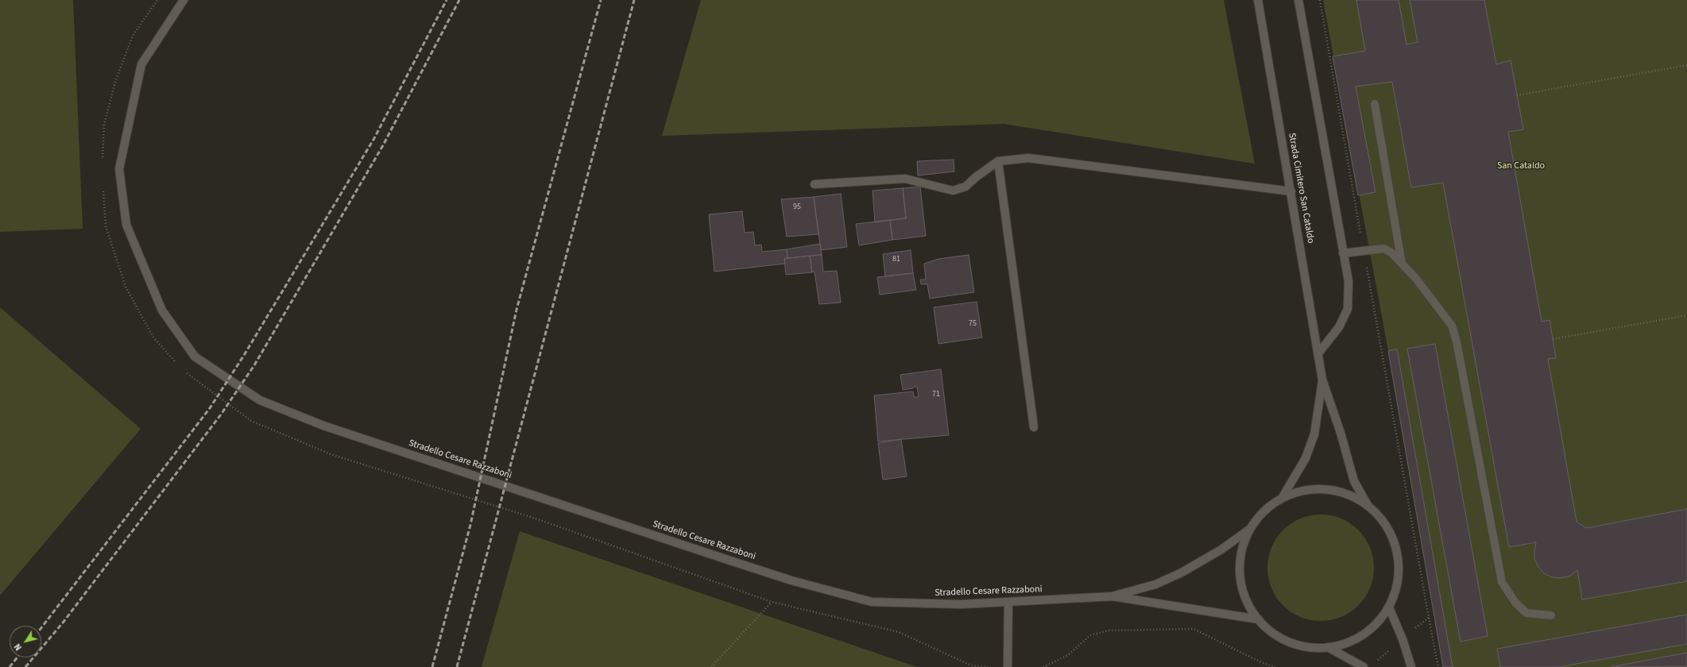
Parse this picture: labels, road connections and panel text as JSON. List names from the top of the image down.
{
  "streets": {
    "street": ["Strada Cimitero San Cataldo", "Stradello Cesare Razzaboni"]
  },
  "parks": ["San Cataldo"],
  "house_numbers": [
    "95",
    "81",
    "75",
    "71"
  ],
  "north": "bottom left"
}
